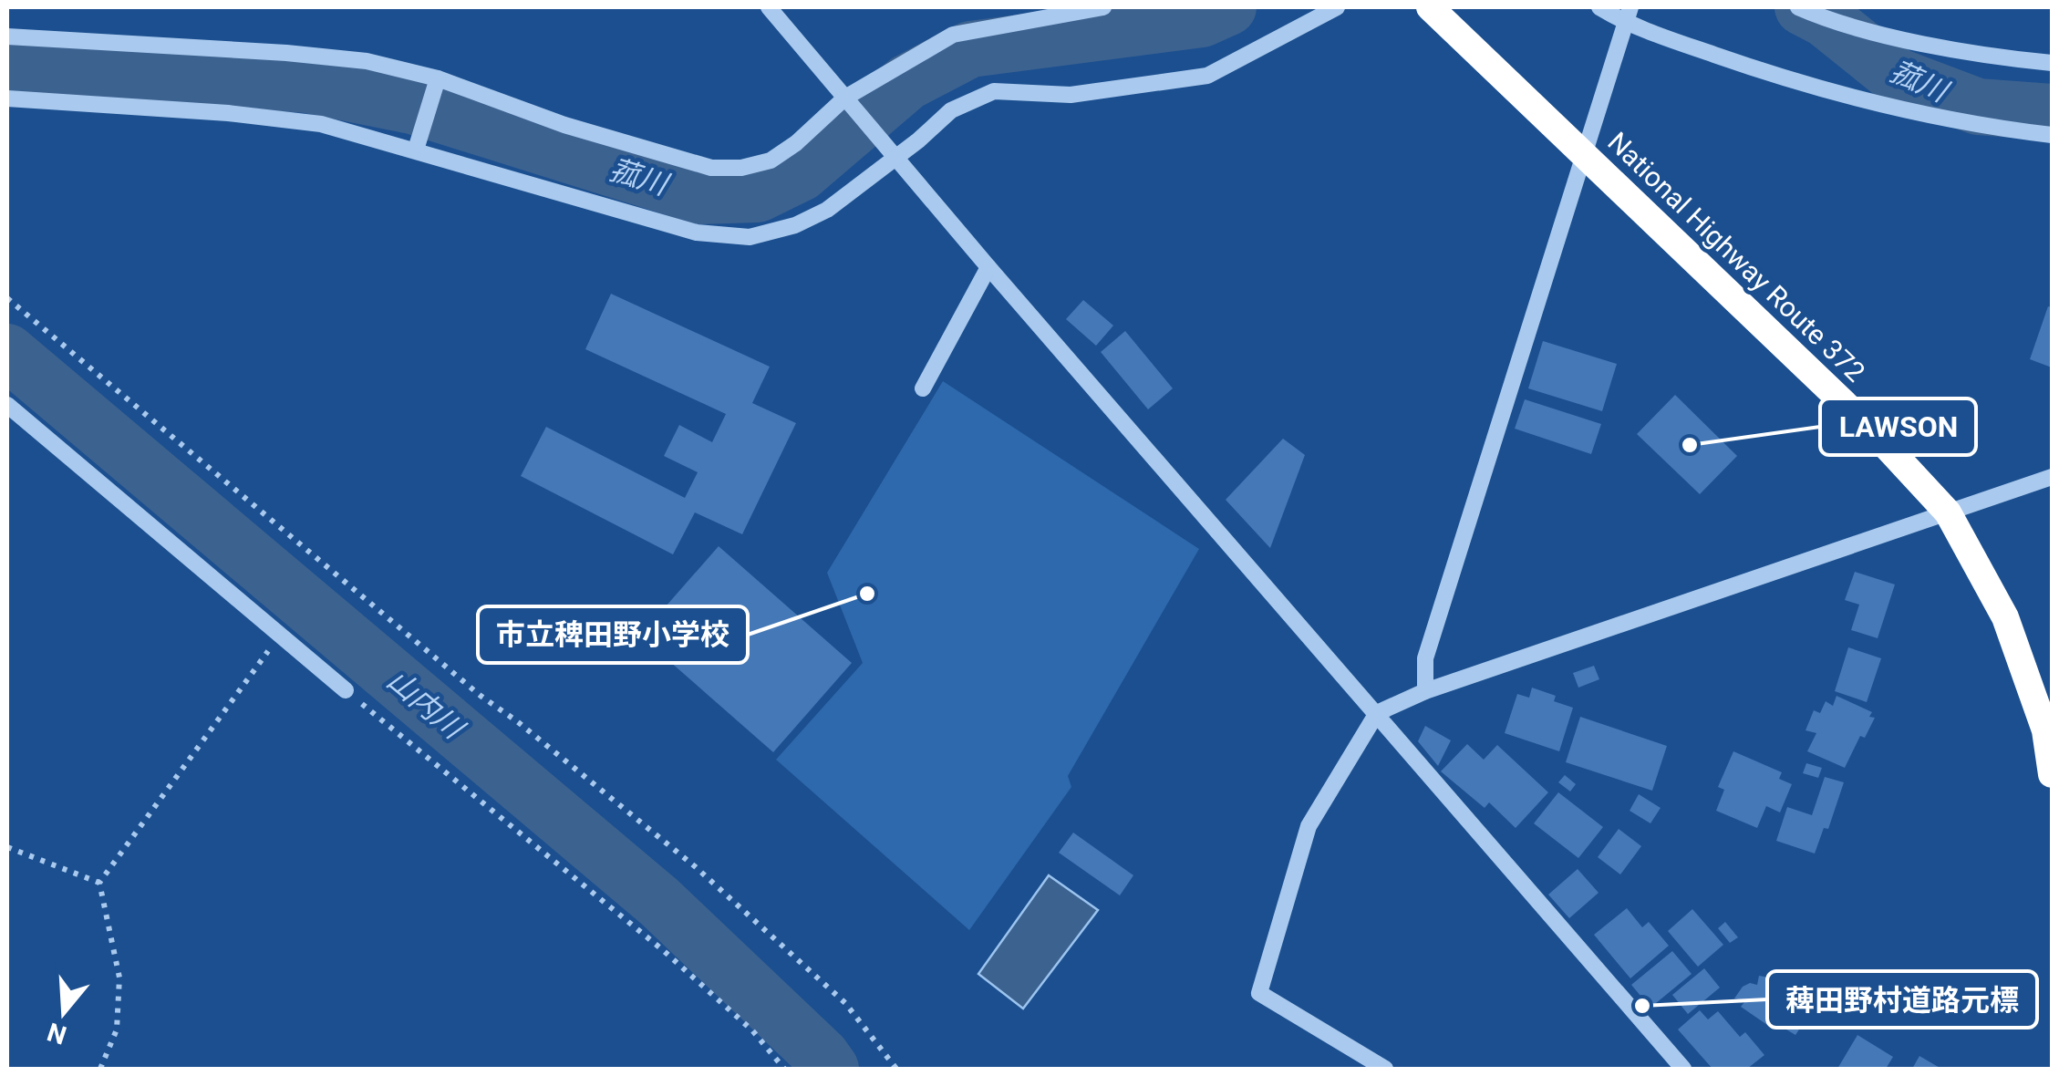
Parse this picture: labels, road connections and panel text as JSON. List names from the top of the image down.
{
  "streets": {
    "highway": ["National Highway Route 372"]
  },
  "water": ["菰川", "山内川"],
  "places": ["LAWSON", "市立稗田野小学校", "薭田野村道路元標"],
  "north": "bottom"
}
